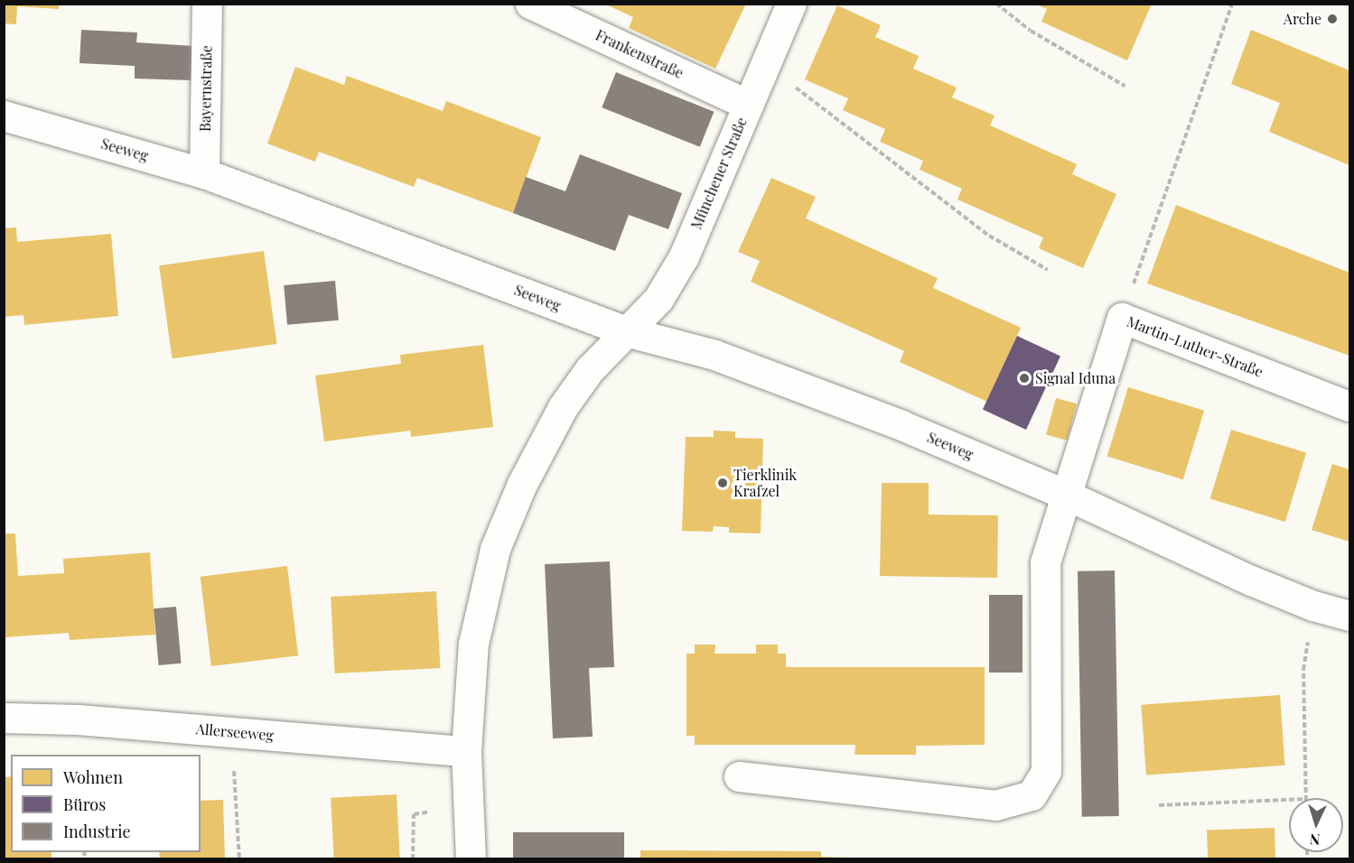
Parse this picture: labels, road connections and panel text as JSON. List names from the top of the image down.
{
  "streets": {
    "street": [
      "Frankenstraße",
      "Bayernstraße",
      "Seeweg",
      "Münchener Straße",
      "Martin-Luther-Straße",
      "Allerseeweg"
    ]
  },
  "crossings": [
    ["Frankenstraße", "Münchener Straße"],
    ["Bayernstraße", "Seeweg"],
    ["Seeweg", "Münchener Straße"],
    ["Seeweg", "Martin-Luther-Straße"],
    ["Münchener Straße", "Allerseeweg"]
  ],
  "places": ["Arche", "Signal Iduna", "Tierklinik Krafzel"],
  "legend": ["Wohnen", "Büros", "Industrie"],
  "north": "bottom"
}
